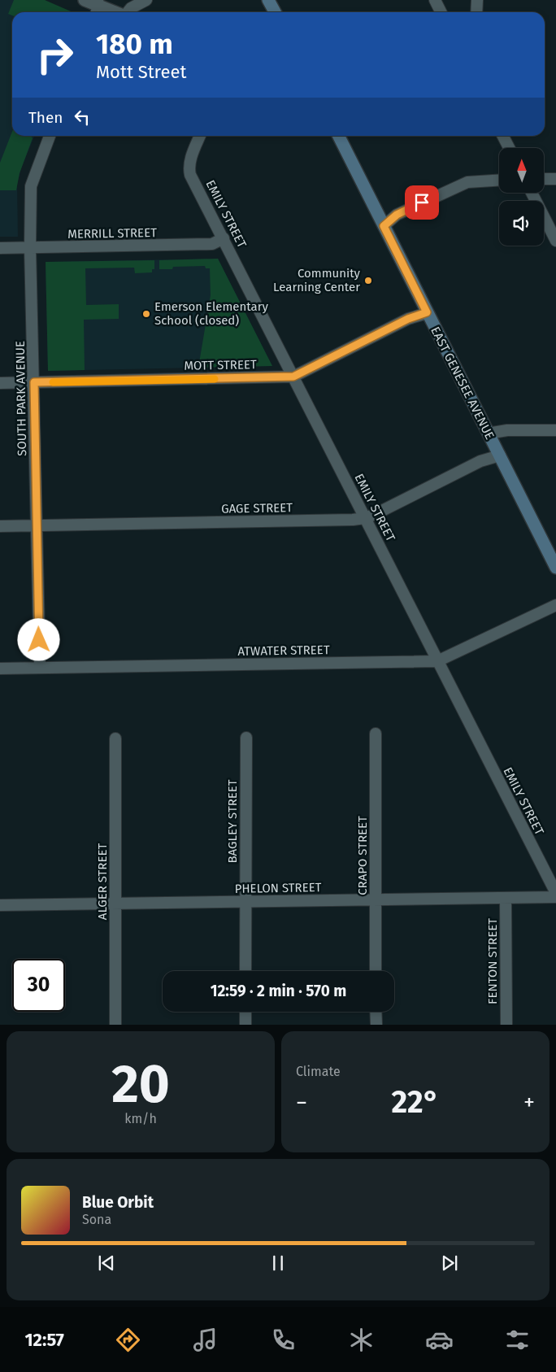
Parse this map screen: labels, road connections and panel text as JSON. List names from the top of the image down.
{
  "streets": {
    "main road": ["EAST GENESEE AVENUE"],
    "street": [
      "EMILY STREET",
      "MERRILL STREET",
      "MOTT STREET",
      "SOUTH PARK AVENUE",
      "GAGE STREET",
      "ATWATER STREET",
      "BAGLEY STREET",
      "CRAPO STREET",
      "ALGER STREET",
      "PHELON STREET",
      "FENTON STREET"
    ]
  },
  "crossings": [
    ["EMILY STREET", "MERRILL STREET"],
    ["EMILY STREET", "MOTT STREET"],
    ["EMILY STREET", "GAGE STREET"],
    ["EMILY STREET", "ATWATER STREET"],
    ["MERRILL STREET", "SOUTH PARK AVENUE"],
    ["MOTT STREET", "EAST GENESEE AVENUE"],
    ["MOTT STREET", "SOUTH PARK AVENUE"],
    ["EAST GENESEE AVENUE", "GAGE STREET"],
    ["SOUTH PARK AVENUE", "GAGE STREET"],
    ["SOUTH PARK AVENUE", "ATWATER STREET"],
    ["BAGLEY STREET", "PHELON STREET"],
    ["CRAPO STREET", "PHELON STREET"],
    ["ALGER STREET", "PHELON STREET"],
    ["PHELON STREET", "FENTON STREET"]
  ],
  "places": ["Community Learning Center", "Emerson Elementary School (closed)"],
  "north": "top",
  "page": {
    "turn": ["180 m", "Mott Street"],
    "then": "Then",
    "limit": "30",
    "trip": "12:59 · 2 min · 570 m",
    "tile": [
      ["20", "km/h"],
      "Climate"
    ],
    "heat": ["−", "22°", "+"],
    "song": ["Blue Orbit", "Sona"],
    "tabs": "12:57"
  }
}
